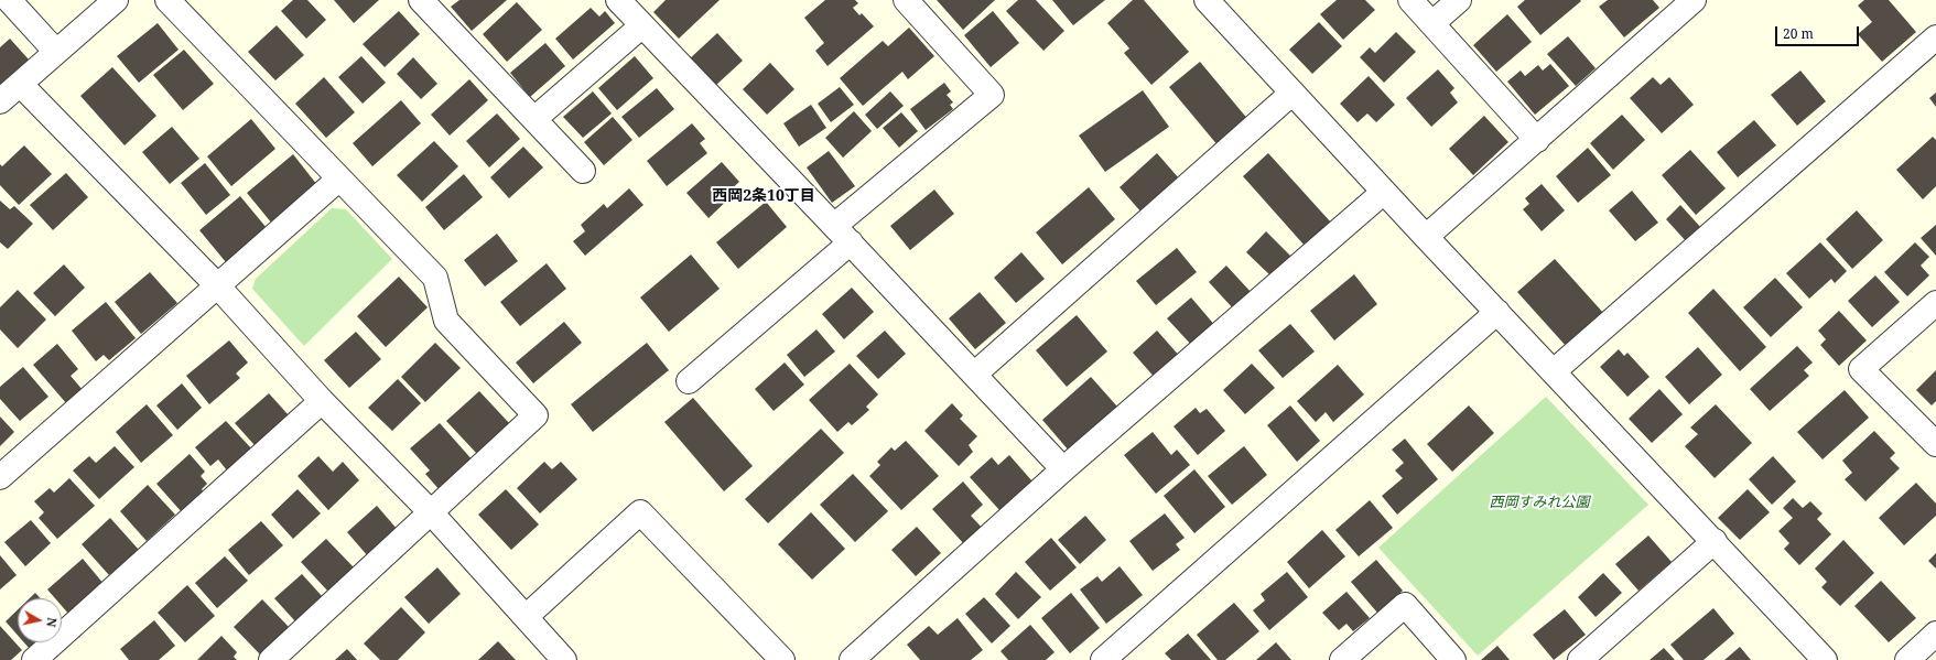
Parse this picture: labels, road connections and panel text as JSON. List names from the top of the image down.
{
  "districts": ["西岡2条10丁目"],
  "parks": ["西岡すみれ公園"],
  "scale_bar": "20 m",
  "north": "right"
}
